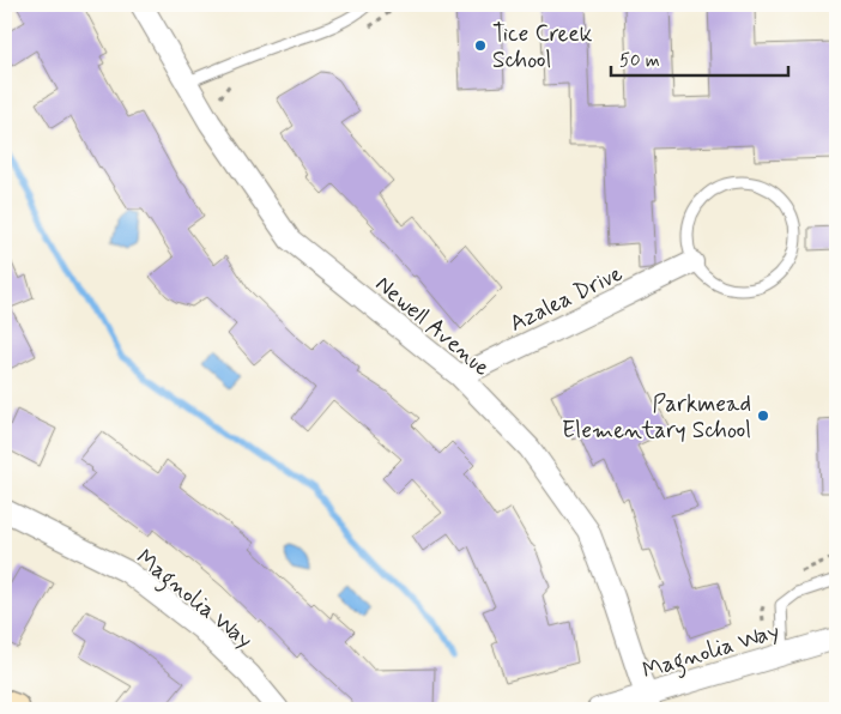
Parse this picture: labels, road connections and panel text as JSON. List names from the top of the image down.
{
  "streets": {
    "street": ["Azalea Drive", "Newell Avenue", "Magnolia Way"]
  },
  "crossings": [
    ["Azalea Drive", "Newell Avenue"],
    ["Newell Avenue", "Magnolia Way"]
  ],
  "places": ["Tice Creek School", "Parkmead Elementary School"],
  "scale_bar": "50 m"
}
